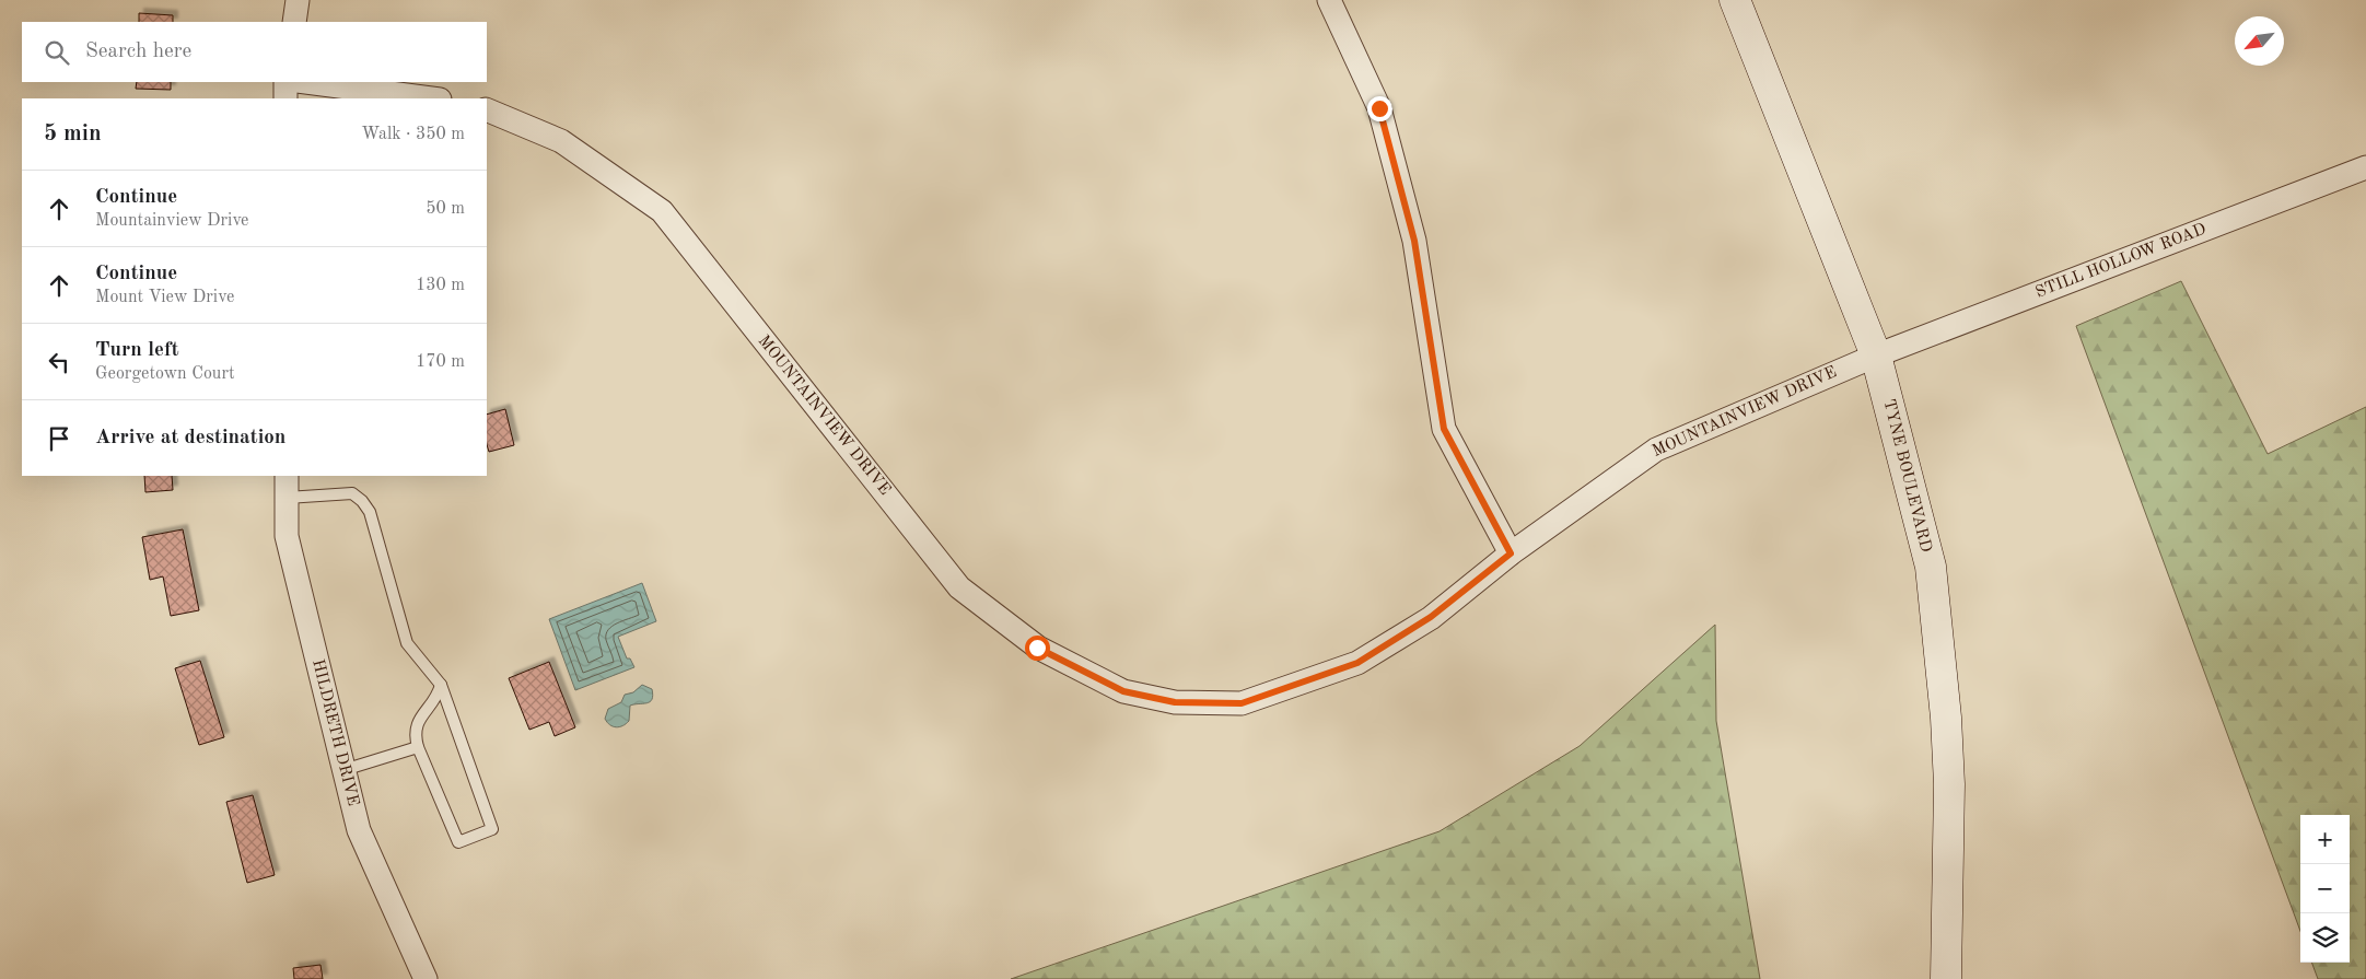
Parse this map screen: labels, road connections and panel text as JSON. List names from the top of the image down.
{
  "streets": {
    "street": [
      "STILL HOLLOW ROAD",
      "MOUNTAINVIEW DRIVE",
      "TYNE BOULEVARD",
      "HILDRETH DRIVE"
    ]
  },
  "crossings": [
    ["STILL HOLLOW ROAD", "MOUNTAINVIEW DRIVE"],
    ["STILL HOLLOW ROAD", "TYNE BOULEVARD"],
    ["MOUNTAINVIEW DRIVE", "TYNE BOULEVARD"]
  ],
  "north": "bottom left",
  "page": {
    "search": "Search here",
    "heading": ["5 min", "Walk · 350 m"],
    "list": [
      ["Continue", "Mountainview Drive", "50 m"],
      ["Continue", "Mount View Drive", "130 m"],
      ["Turn left", "Georgetown Court", "170 m"],
      "Arrive at destination"
    ],
    "map_buttons": ["+", "−"]
  }
}
